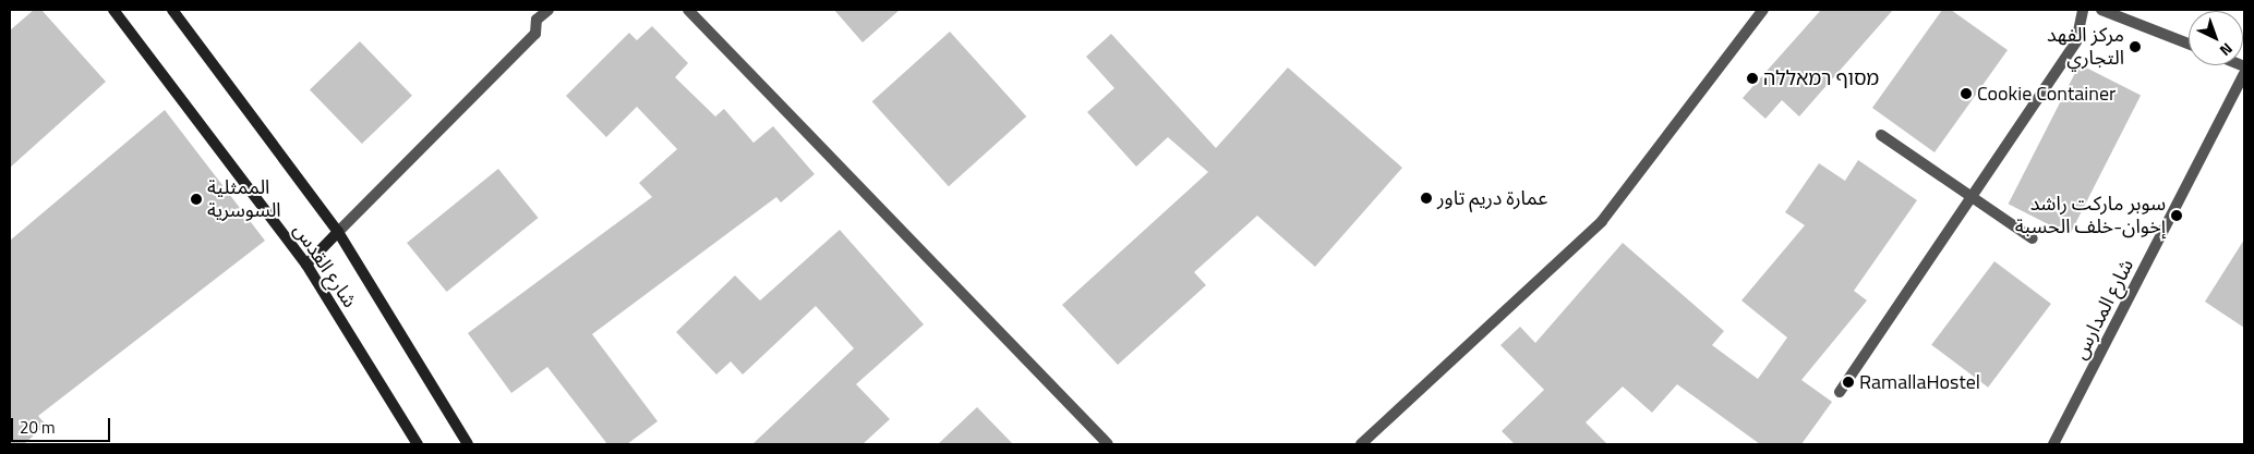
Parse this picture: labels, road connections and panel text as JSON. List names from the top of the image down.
{
  "streets": {
    "main road": ["شارع القدس"],
    "street": ["شارع المدارس"]
  },
  "places": [
    "مركز الفهد التجاري",
    "מסוף רמאללה",
    "Cookie Container",
    "عمارة دريم تاور",
    "الممثلية السوسرية",
    "سوبر ماركت راشد إخوان-خلف الحسبة",
    "RamallaHostel"
  ],
  "scale_bar": "20 m",
  "north": "bottom right"
}
